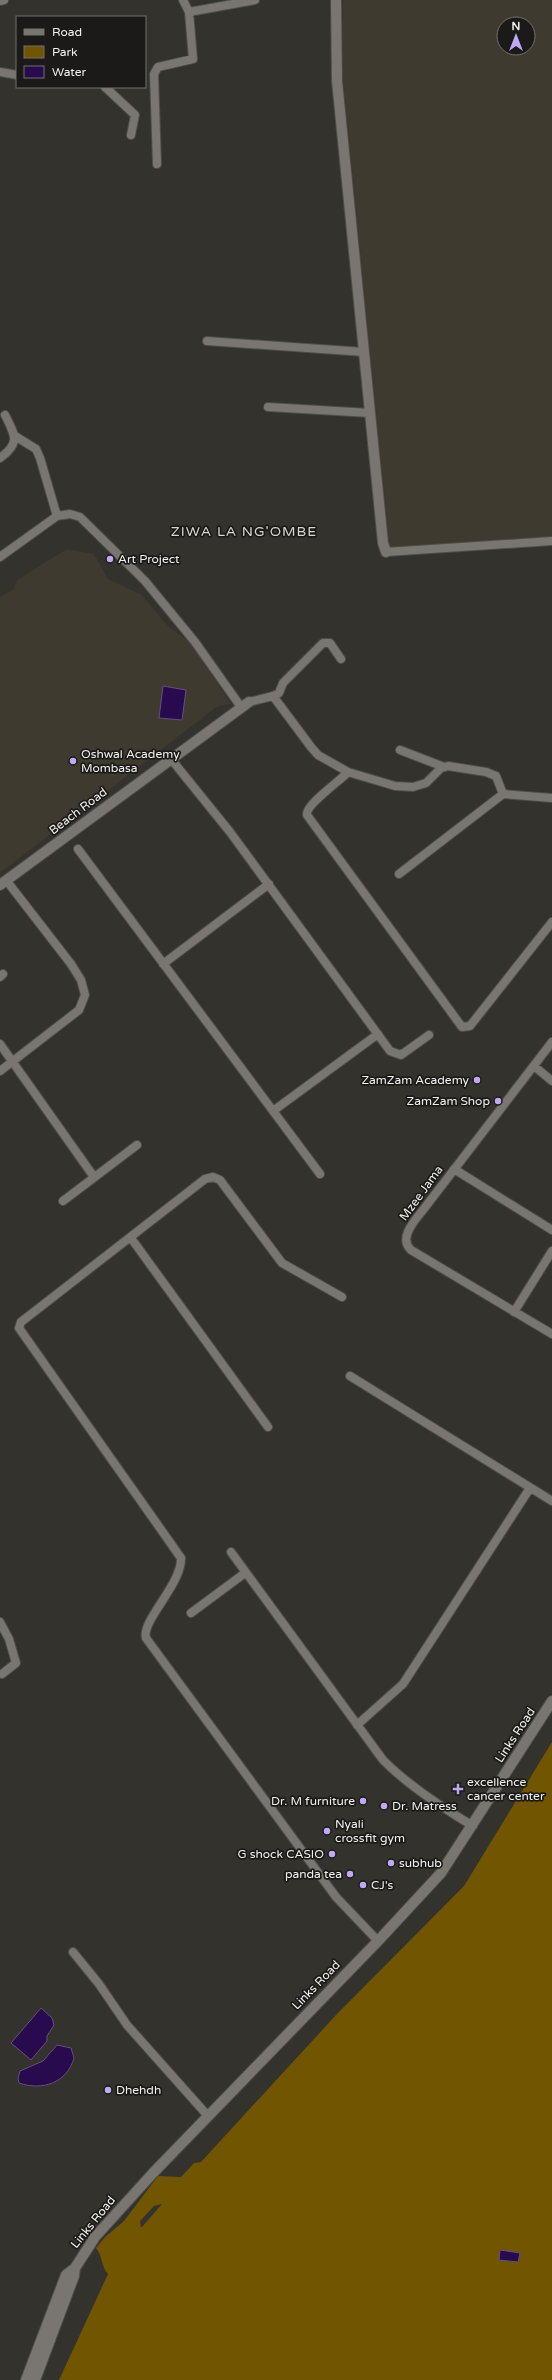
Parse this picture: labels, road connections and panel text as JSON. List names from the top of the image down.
{
  "streets": {
    "main road": ["Beach Road", "Links Road"],
    "street": ["Mzee Jama"]
  },
  "districts": ["ZIWA LA NG'OMBE"],
  "places": {
    "other": [
      "Art Project",
      "Oshwal Academy Mombasa",
      "ZamZam Academy",
      "ZamZam Shop",
      "Dr. M furniture",
      "Dr. Matress",
      "Nyali crossfit gym",
      "G shock CASIO",
      "subhub",
      "panda tea",
      "CJ's",
      "Dhehdh"
    ],
    "health": ["excellence cancer center"]
  },
  "legend": ["Road", "Park", "Water"],
  "north": "top"
}
